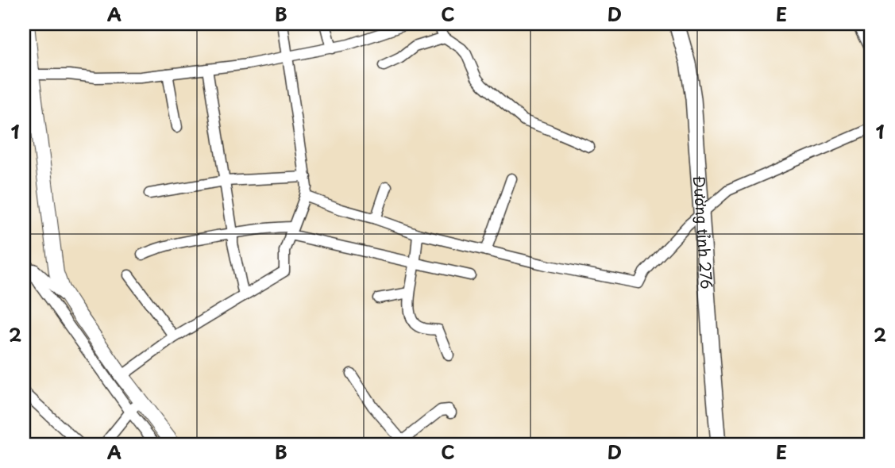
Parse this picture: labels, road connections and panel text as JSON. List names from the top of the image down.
{
  "streets": {
    "main road": ["Đường tỉnh 276"]
  },
  "grid": {
    "columns": [
      "A",
      "B",
      "C",
      "D",
      "E"
    ],
    "rows": ["1", "2"]
  }
}
